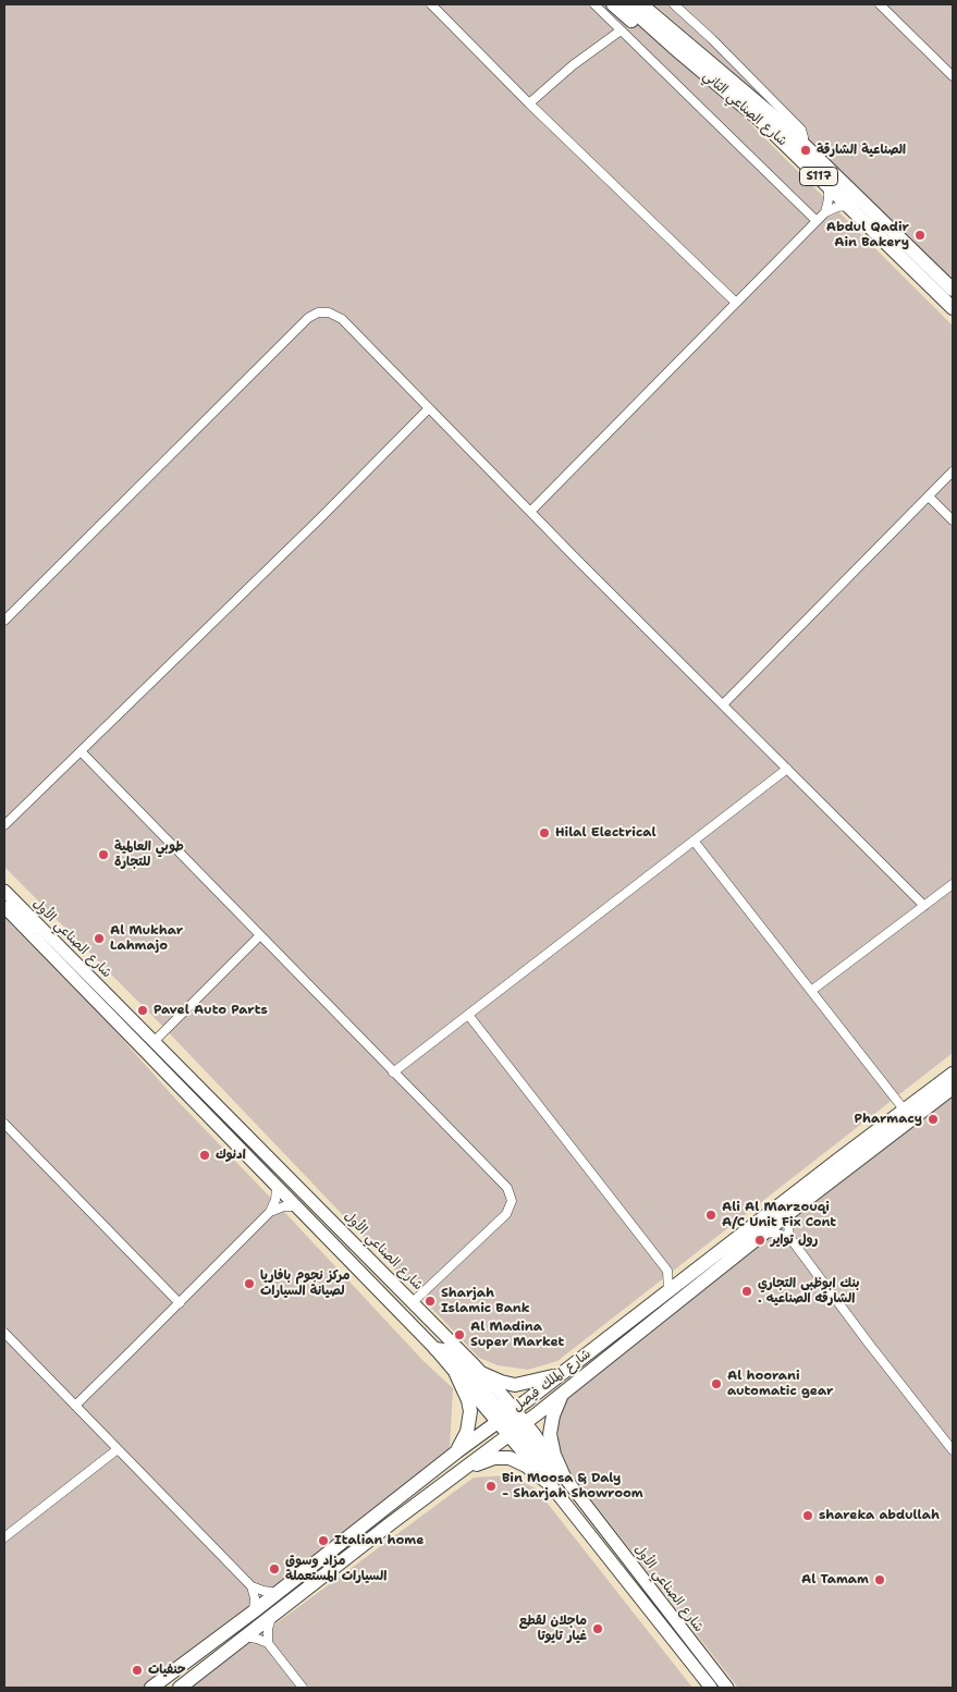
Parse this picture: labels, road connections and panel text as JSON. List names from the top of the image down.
{
  "streets": {
    "main road": [
      "شارع الصناعي الثاني",
      "S117",
      "شارع الصناعي الأول",
      "شارع الملك فيصل"
    ]
  },
  "crossings": [
    ["شارع الصناعي الأول", "شارع الملك فيصل"]
  ],
  "places": [
    "الصناعية الشارقة",
    "Abdul Qadir Ain Bakery",
    "Hilal Electrical",
    "طوبي العالمية للتجارة",
    "Al Mukhar Lahmajo",
    "Pavel Auto Parts",
    "Pharmacy",
    "ادنوك",
    "Ali Al Marzouqi A/C Unit Fix Cont",
    "رول تواير",
    "مركز نجوم بافاريا لصيانة السيارات",
    "بنك ابوظبي التجاري . الشارقه الصناعيه",
    "Sharjah Islamic Bank",
    "Al Madina Super Market",
    "Al hoorani automatic gear",
    "Bin Moosa & Daly - Sharjah Showroom",
    "shareka abdullah",
    "Italian home",
    "مزاد وسوق السيارات المستعملة",
    "Al Tamam",
    "ماجلان لقطع غيار تايوتا",
    "حنفيات"
  ]
}
